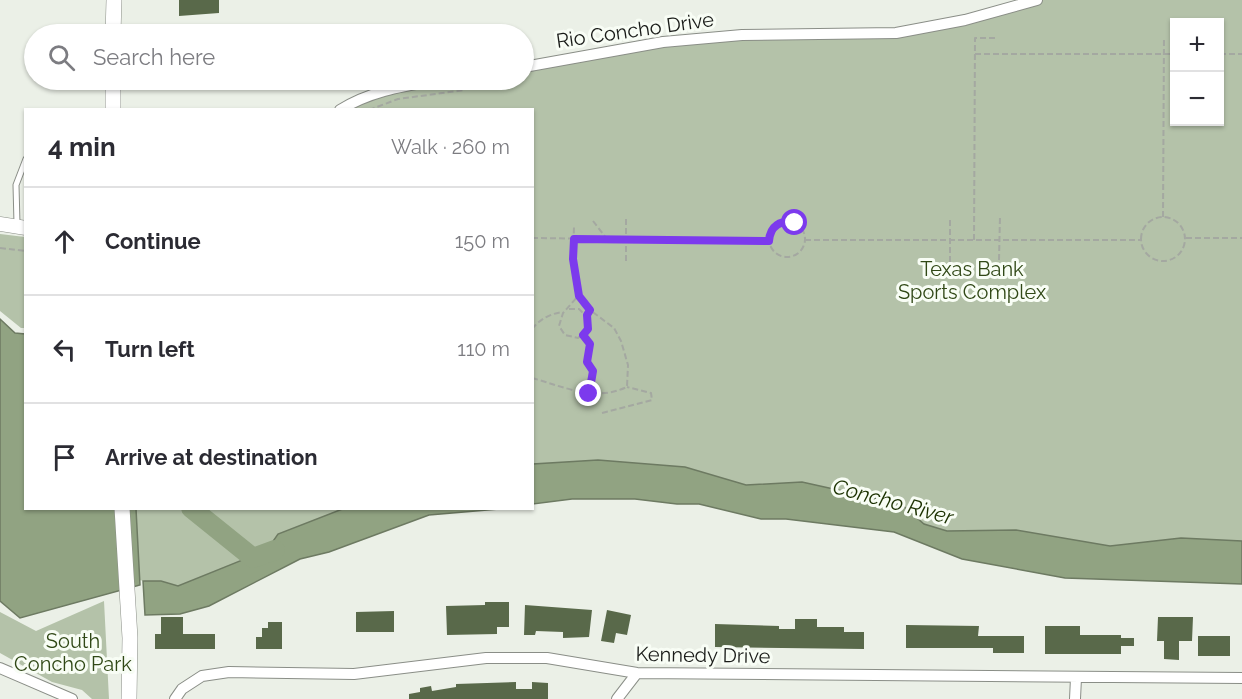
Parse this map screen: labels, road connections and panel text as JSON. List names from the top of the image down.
{
  "streets": {
    "street": ["Rio Concho Drive", "Kennedy Drive"]
  },
  "water": ["Concho River"],
  "parks": ["Texas Bank Sports Complex", "South Concho Park"],
  "page": {
    "map_buttons": ["+", "−"],
    "search": "Search here",
    "heading": ["4 min", "Walk · 260 m"],
    "list": [
      ["Continue", "150 m"],
      ["Turn left", "110 m"],
      "Arrive at destination"
    ]
  }
}
